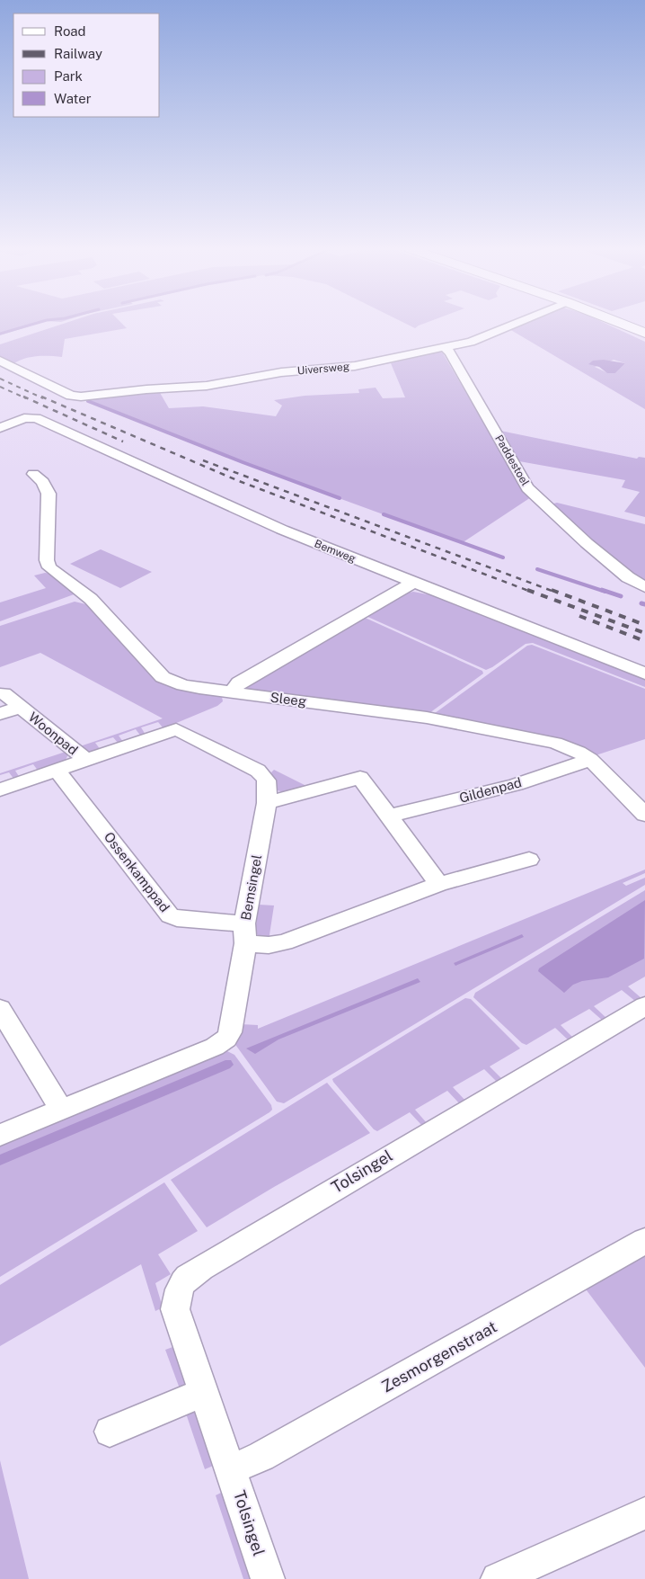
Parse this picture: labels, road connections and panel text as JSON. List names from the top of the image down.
{
  "streets": {
    "street": [
      "Uiversweg",
      "Paddestoel",
      "Bemweg",
      "Sleeg",
      "Woonpad",
      "Gildenpad",
      "Ossenkamppad",
      "Bemsingel",
      "Tolsingel",
      "Zesmorgenstraat"
    ]
  },
  "crossings": [
    ["Uiversweg", "Paddestoel"],
    ["Sleeg", "Gildenpad"],
    ["Woonpad", "Bemsingel"],
    ["Ossenkamppad", "Bemsingel"],
    ["Tolsingel", "Zesmorgenstraat"]
  ],
  "legend": [
    "Road",
    "Railway",
    "Park",
    "Water"
  ]
}
